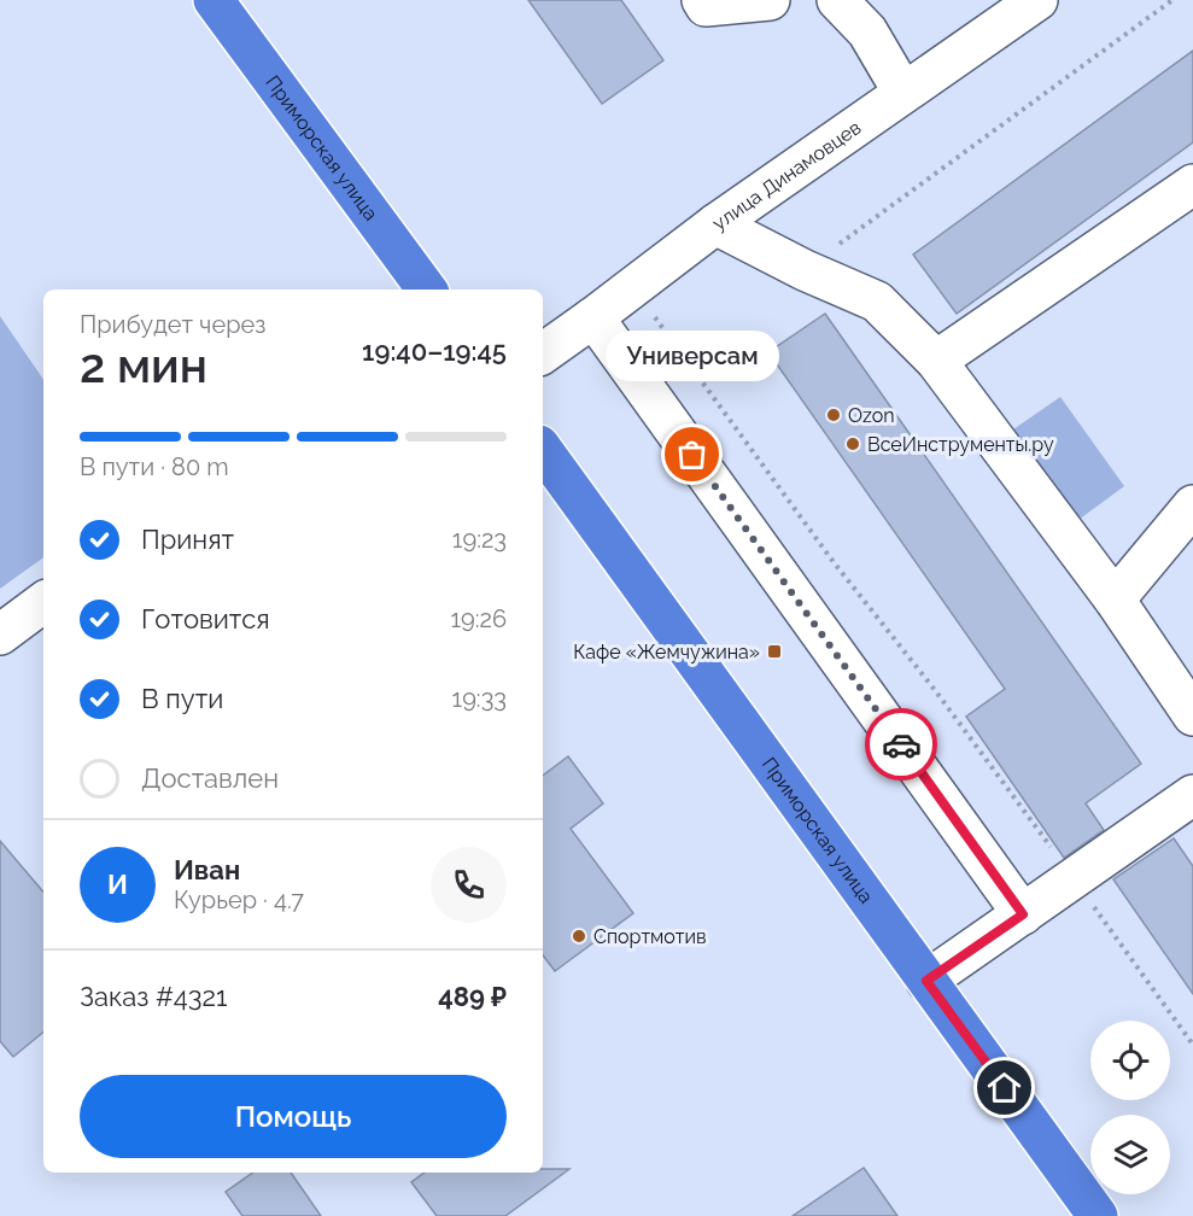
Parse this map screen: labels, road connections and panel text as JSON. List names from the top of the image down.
{
  "streets": {
    "highway": ["Приморская улица"],
    "street": ["улица Динамовцев"]
  },
  "places": {
    "other": [
      "Ozon",
      "ВсеИнструменты.ру",
      "Универсам",
      "Спортмотив"
    ],
    "transit": ["Кафе «Жемчужина»"]
  },
  "page": {
    "heading": ["2 мин", "Прибудет через", "19:40–19:45"],
    "panel": [
      "Иван",
      "Курьер · 4.7",
      "Заказ #4321",
      "489 ₽"
    ],
    "bubble": "Универсам",
    "bar": "В пути · 80 m",
    "list": [
      ["Принят", "19:23"],
      ["Готовится", "19:26"],
      ["В пути", "19:33"],
      "Доставлен"
    ],
    "round": "И",
    "buttons": "Помощь"
  }
}
